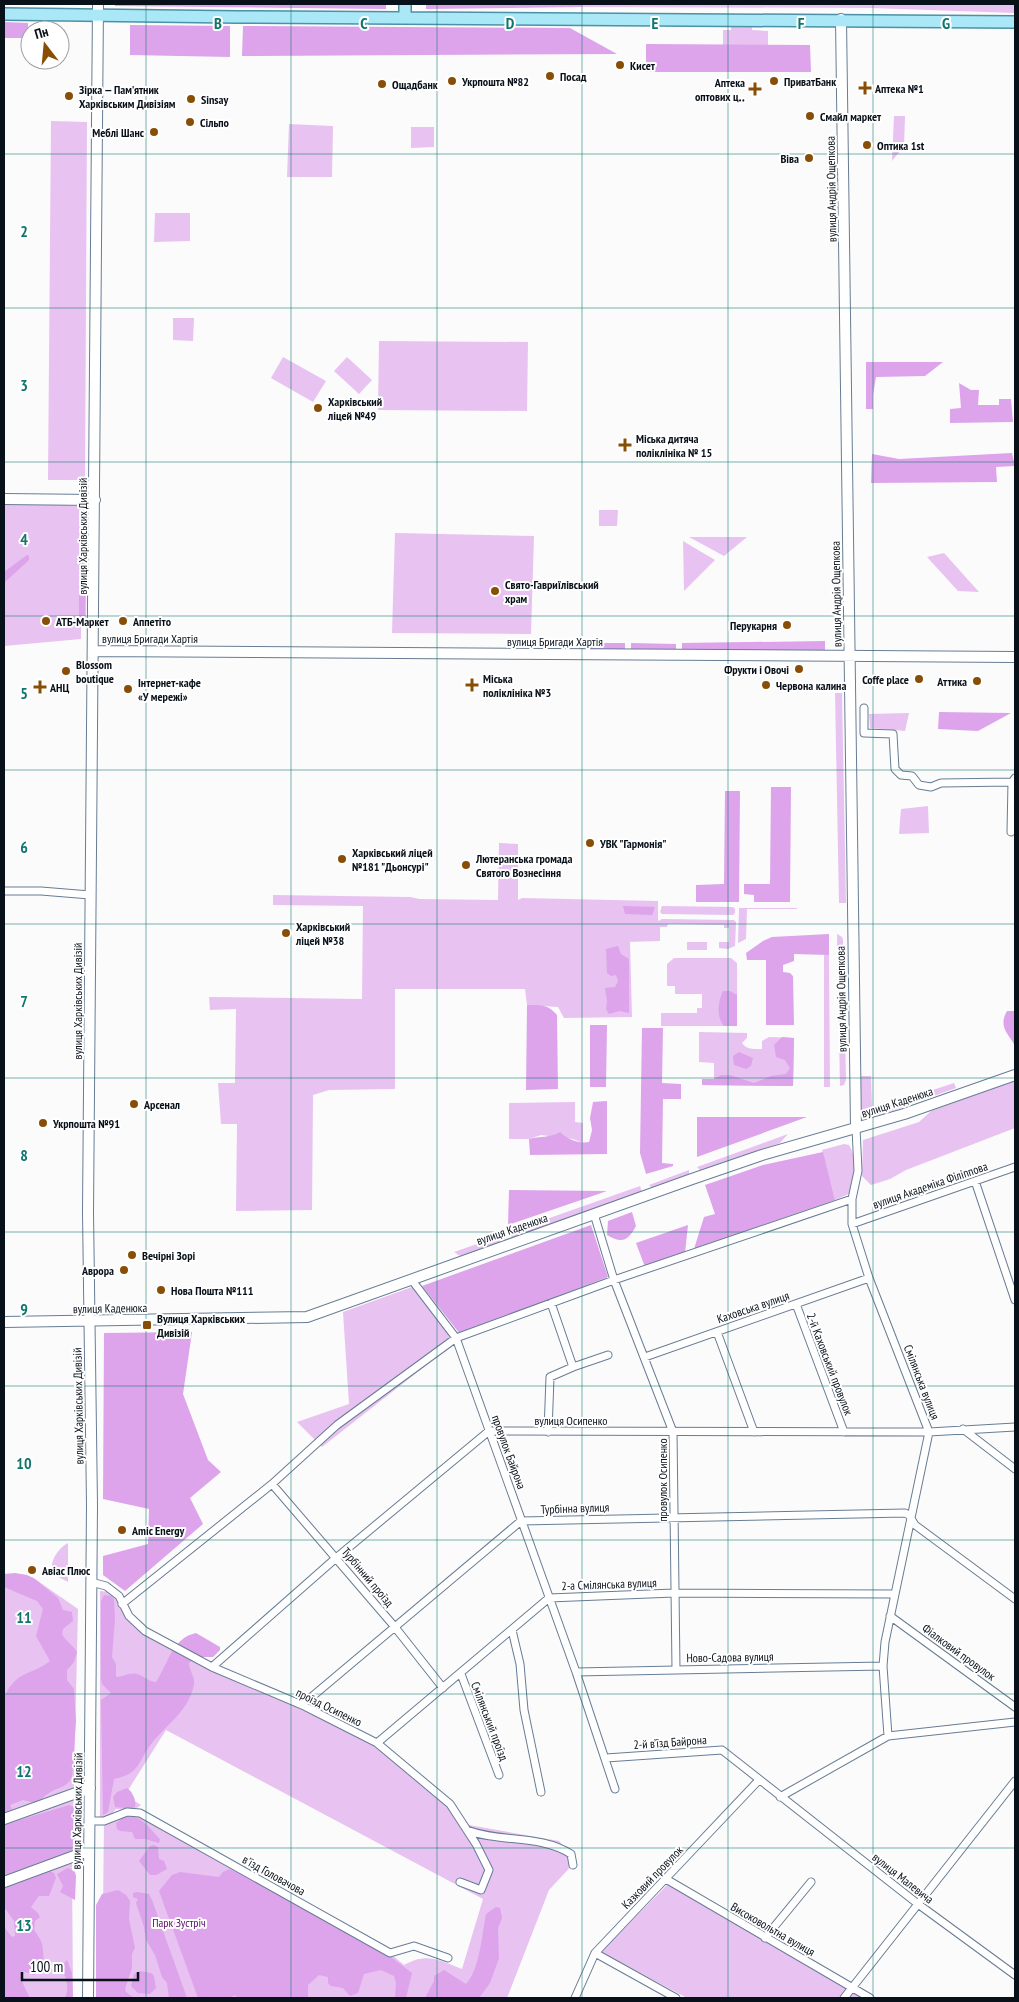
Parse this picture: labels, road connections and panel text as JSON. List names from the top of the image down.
{
  "streets": {
    "street": [
      "вулиця Андрія Ощепкова",
      "вулиця Харківських Дивізій",
      "вулиця Бригади Хартія",
      "вулиця Каденюка",
      "вулиця Академіка Філіппова",
      "Каховська вулиця",
      "2-й Каховський провулок",
      "Смілянська вулиця",
      "вулиця Осипенко",
      "провулок Байрона",
      "провулок Осипенко",
      "Турбінна вулиця",
      "Турбінний проїзд",
      "2-а Смілянська вулиця",
      "Фіалковий провулок",
      "Ново-Садова вулиця",
      "проїзд Осипенко",
      "Смілянський проїзд",
      "2-й в’їзд Байрона",
      "в'їзд Головачова",
      "Казковий провулок",
      "вулиця Малевича",
      "Високовольтна вулиця"
    ]
  },
  "crossings": [
    ["вулиця Андрія Ощепкова", "вулиця Бригади Хартія"],
    ["вулиця Андрія Ощепкова", "вулиця Каденюка"],
    ["вулиця Андрія Ощепкова", "Смілянська вулиця"],
    ["вулиця Харківських Дивізій", "вулиця Бригади Хартія"],
    ["вулиця Харківських Дивізій", "вулиця Каденюка"],
    ["вулиця Харківських Дивізій", "проїзд Осипенко"],
    ["вулиця Харківських Дивізій", "в'їзд Головачова"],
    ["вулиця Каденюка", "Смілянська вулиця"],
    ["вулиця Каденюка", "провулок Байрона"],
    ["вулиця Каденюка", "провулок Осипенко"],
    ["вулиця Академіка Філіппова", "Смілянська вулиця"],
    ["Каховська вулиця", "2-й Каховський провулок"],
    ["Каховська вулиця", "Смілянська вулиця"],
    ["Каховська вулиця", "провулок Осипенко"],
    ["2-й Каховський провулок", "вулиця Осипенко"],
    ["Смілянська вулиця", "вулиця Осипенко"],
    ["Смілянська вулиця", "Турбінна вулиця"],
    ["Смілянська вулиця", "2-а Смілянська вулиця"],
    ["Смілянська вулиця", "Фіалковий провулок"],
    ["Смілянська вулиця", "Ново-Садова вулиця"],
    ["вулиця Осипенко", "провулок Байрона"],
    ["вулиця Осипенко", "провулок Осипенко"],
    ["провулок Байрона", "Турбінна вулиця"],
    ["провулок Байрона", "2-а Смілянська вулиця"],
    ["провулок Байрона", "Ново-Садова вулиця"],
    ["провулок Байрона", "2-й в’їзд Байрона"],
    ["провулок Осипенко", "Турбінна вулиця"],
    ["провулок Осипенко", "2-а Смілянська вулиця"],
    ["провулок Осипенко", "Ново-Садова вулиця"],
    ["Турбінний проїзд", "2-а Смілянська вулиця"],
    ["2-а Смілянська вулиця", "проїзд Осипенко"],
    ["2-а Смілянська вулиця", "Смілянський проїзд"],
    ["2-й в’їзд Байрона", "Казковий провулок"],
    ["2-й в’їзд Байрона", "вулиця Малевича"],
    ["Казковий провулок", "Високовольтна вулиця"]
  ],
  "parks": ["Парк Зустріч"],
  "places": {
    "other": [
      "Кисет",
      "Посад",
      "Укрпошта №82",
      "ПриватБанк",
      "Ощадбанк",
      "Зірка — Пам'ятник Харківським Дивізіям",
      "Sinsay",
      "Смайл маркет",
      "Сільпо",
      "Меблі Шанс",
      "Оптика 1st",
      "Віва",
      "Харківський ліцей №49",
      "Свято-Гавриїлівський храм",
      "АТБ-Маркет",
      "Аппетіто",
      "Перукарня",
      "Фрукти і Овочі",
      "Blossom boutique",
      "Coffe place",
      "Аттика",
      "Червона калина",
      "Інтернет-кафе «У мережі»",
      "УВК \"Гармонія\"",
      "Харківський ліцей №181 \"Дьонсурі\"",
      "Лютеранська громада Святого Вознесіння",
      "Харківський ліцей №38",
      "Арсенал",
      "Укрпошта №91",
      "Вечірні Зорі",
      "Аврора",
      "Нова Пошта №111",
      "Amic Energy",
      "Авіас Плюс"
    ],
    "health": [
      "Аптека №1",
      "Аптека оптових ц‥",
      "Міська дитяча поліклініка № 15",
      "Міська поліклініка №3",
      "АНЦ"
    ],
    "transit": ["Вулиця Харківських Дивізій"]
  },
  "scale_bar": "100 m",
  "north": "top",
  "grid": {
    "columns": [
      "B",
      "C",
      "D",
      "E",
      "F",
      "G"
    ],
    "rows": [
      "2",
      "3",
      "4",
      "5",
      "6",
      "7",
      "8",
      "9",
      "10",
      "11",
      "12",
      "13"
    ]
  }
}
